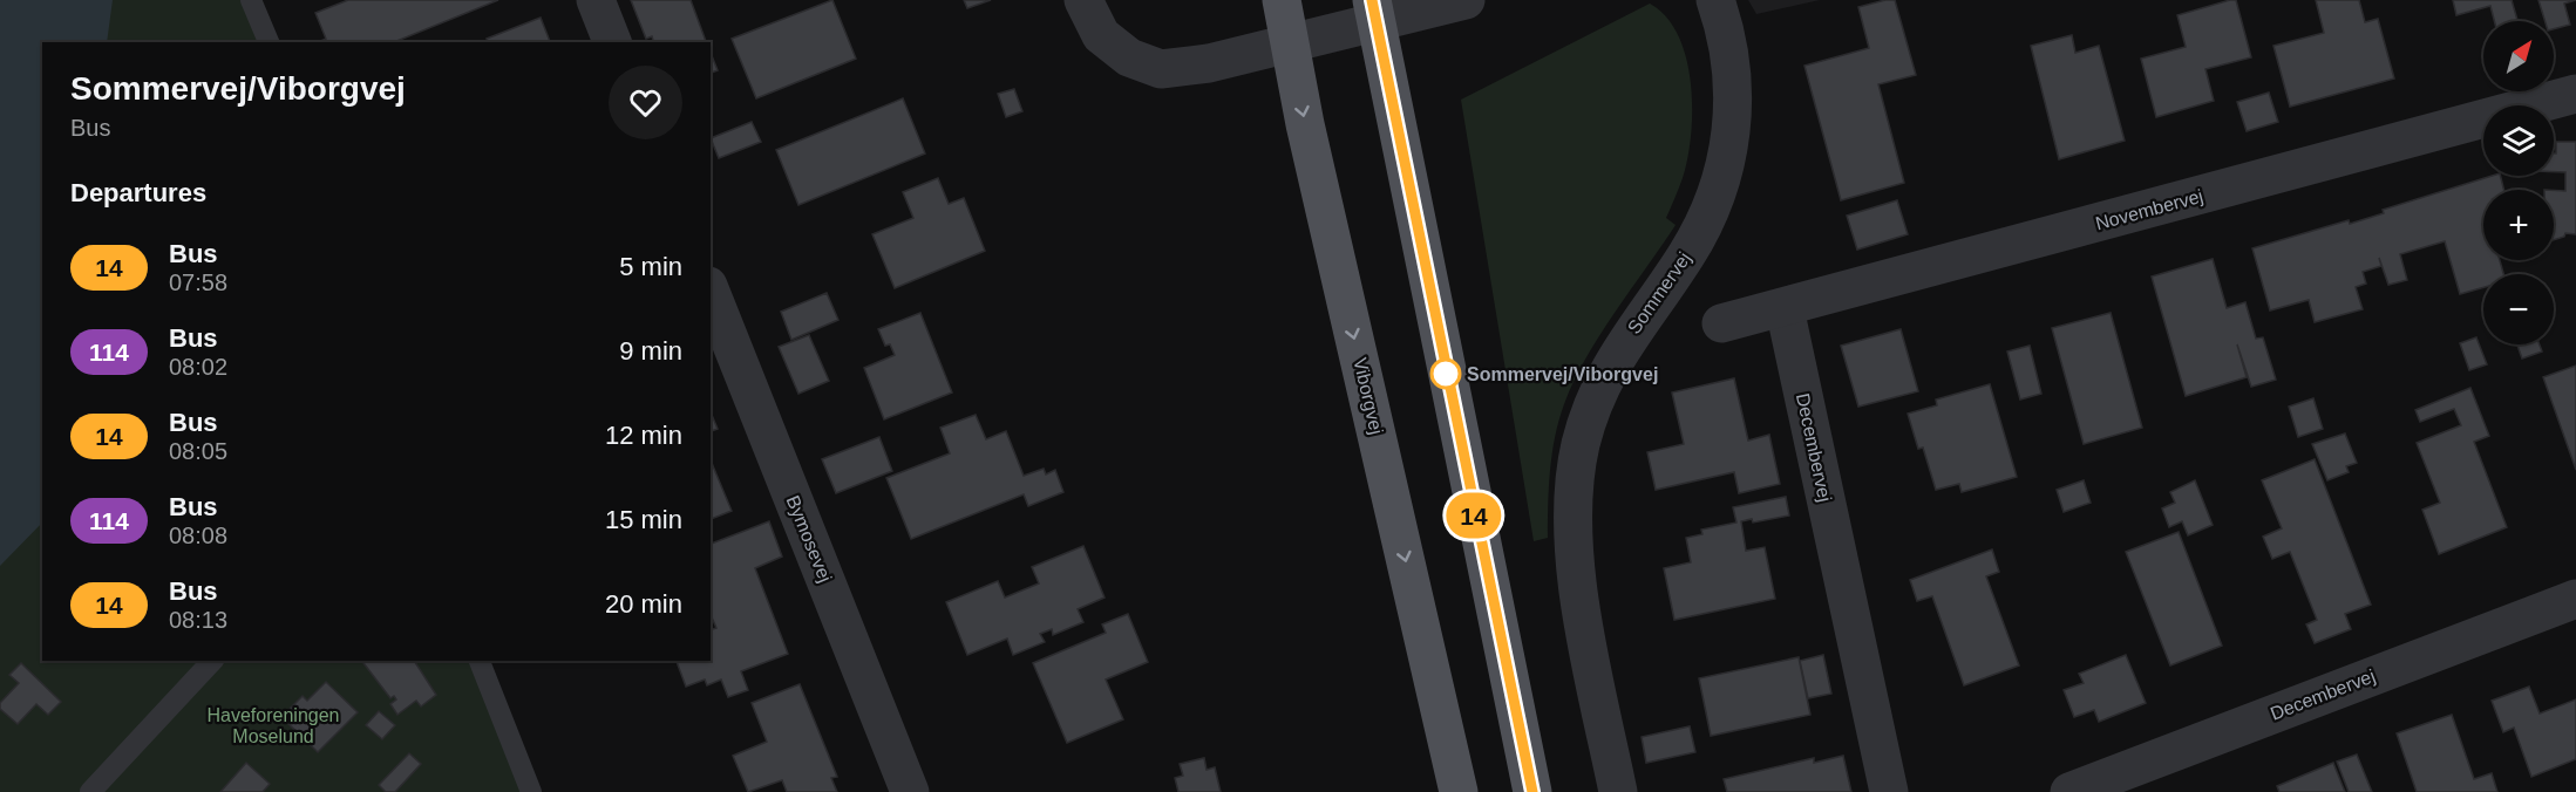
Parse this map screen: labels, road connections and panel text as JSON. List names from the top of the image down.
{
  "streets": {
    "main road": ["Viborgvej"],
    "street": [
      "Novembervej",
      "Sommervej",
      "Decembervej",
      "Bymosevej"
    ]
  },
  "crossings": [
    ["Novembervej", "Decembervej"]
  ],
  "parks": ["Haveforeningen Moselund"],
  "places": ["Sommervej/Viborgvej"],
  "lines": ["bus line 14"],
  "north": "top right",
  "page": {
    "on_map": "14",
    "map_buttons": ["+", "−"],
    "heading": [
      ["Sommervej/Viborgvej", "Bus"],
      "Departures"
    ],
    "list": [
      {
        "mark": "14",
        "name": "Bus",
        "note": "07:58",
        "value": "5 min"
      },
      {
        "mark": "114",
        "name": "Bus",
        "note": "08:02",
        "value": "9 min"
      },
      {
        "mark": "14",
        "name": "Bus",
        "note": "08:05",
        "value": "12 min"
      },
      {
        "mark": "114",
        "name": "Bus",
        "note": "08:08",
        "value": "15 min"
      },
      {
        "mark": "14",
        "name": "Bus",
        "note": "08:13",
        "value": "20 min"
      }
    ]
  }
}
